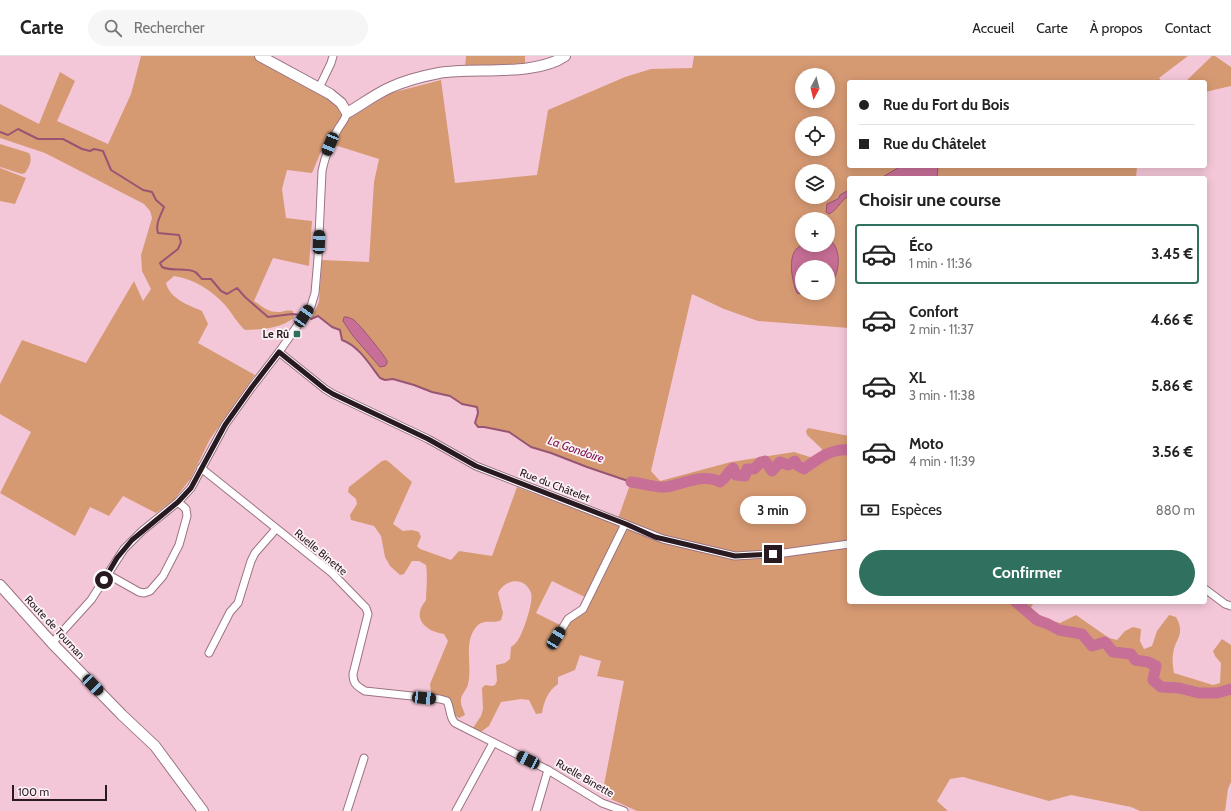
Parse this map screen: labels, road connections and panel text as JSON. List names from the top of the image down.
{
  "streets": {
    "street": ["Rue du Châtelet", "Ruelle Binette", "Route de Tournan"]
  },
  "water": ["La Gondoire"],
  "places": {
    "transit": ["Le Rû"]
  },
  "scale_bar": "100 m",
  "north": "bottom",
  "page": {
    "header": "Carte",
    "search": "Rechercher",
    "nav": [
      "Accueil",
      "Carte",
      "À propos",
      "Contact"
    ],
    "map_buttons": ["+", "−"],
    "banner": ["Rue du Fort du Bois", "Rue du Châtelet"],
    "heading": "Choisir une course",
    "list": [
      {
        "name": "Éco",
        "note": "1 min · 11:36",
        "value": "3.45 €"
      },
      {
        "name": "Confort",
        "note": "2 min · 11:37",
        "value": "4.66 €"
      },
      {
        "name": "XL",
        "note": "3 min · 11:38",
        "value": "5.86 €"
      },
      {
        "name": "Moto",
        "note": "4 min · 11:39",
        "value": "3.56 €"
      }
    ],
    "pay": ["Espèces", "880 m"],
    "bubble": "3 min",
    "buttons": "Confirmer",
    "scale": "100 m"
  }
}
